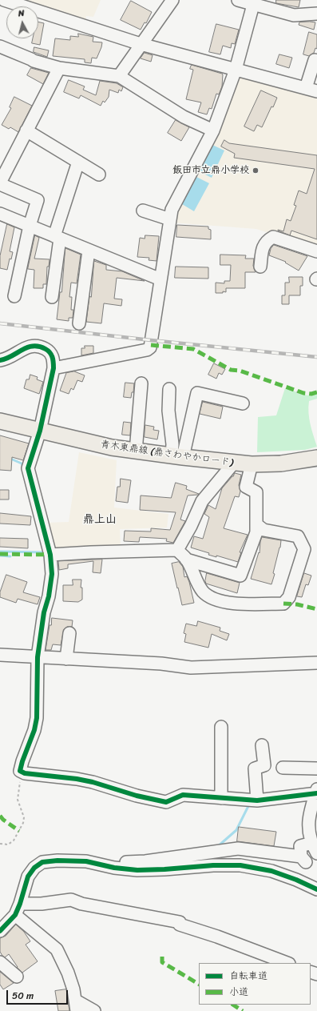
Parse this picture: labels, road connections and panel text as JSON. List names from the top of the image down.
{
  "streets": {
    "main road": ["青木東鼎線 (鼎さわやかロード)"]
  },
  "districts": ["鼎上山"],
  "places": ["飯田市立鼎小学校"],
  "legend": ["自転車道", "小道"],
  "scale_bar": "50 m",
  "north": "top"
}
